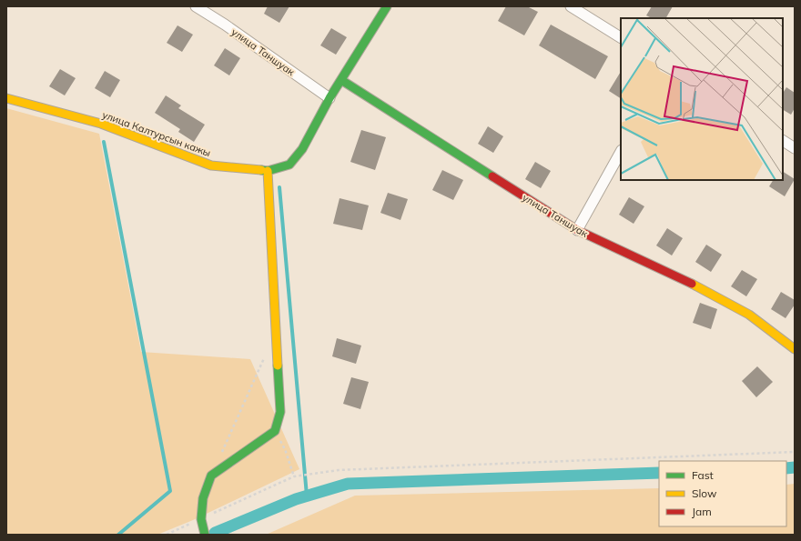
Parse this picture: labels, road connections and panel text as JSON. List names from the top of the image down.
{
  "streets": {
    "street": ["улица Таншуак", "улица Калтурсын кажы"]
  },
  "crossings": [
    ["улица Таншуак", "улица Калтурсын кажы"]
  ],
  "legend": ["Fast", "Slow", "Jam"]
}
